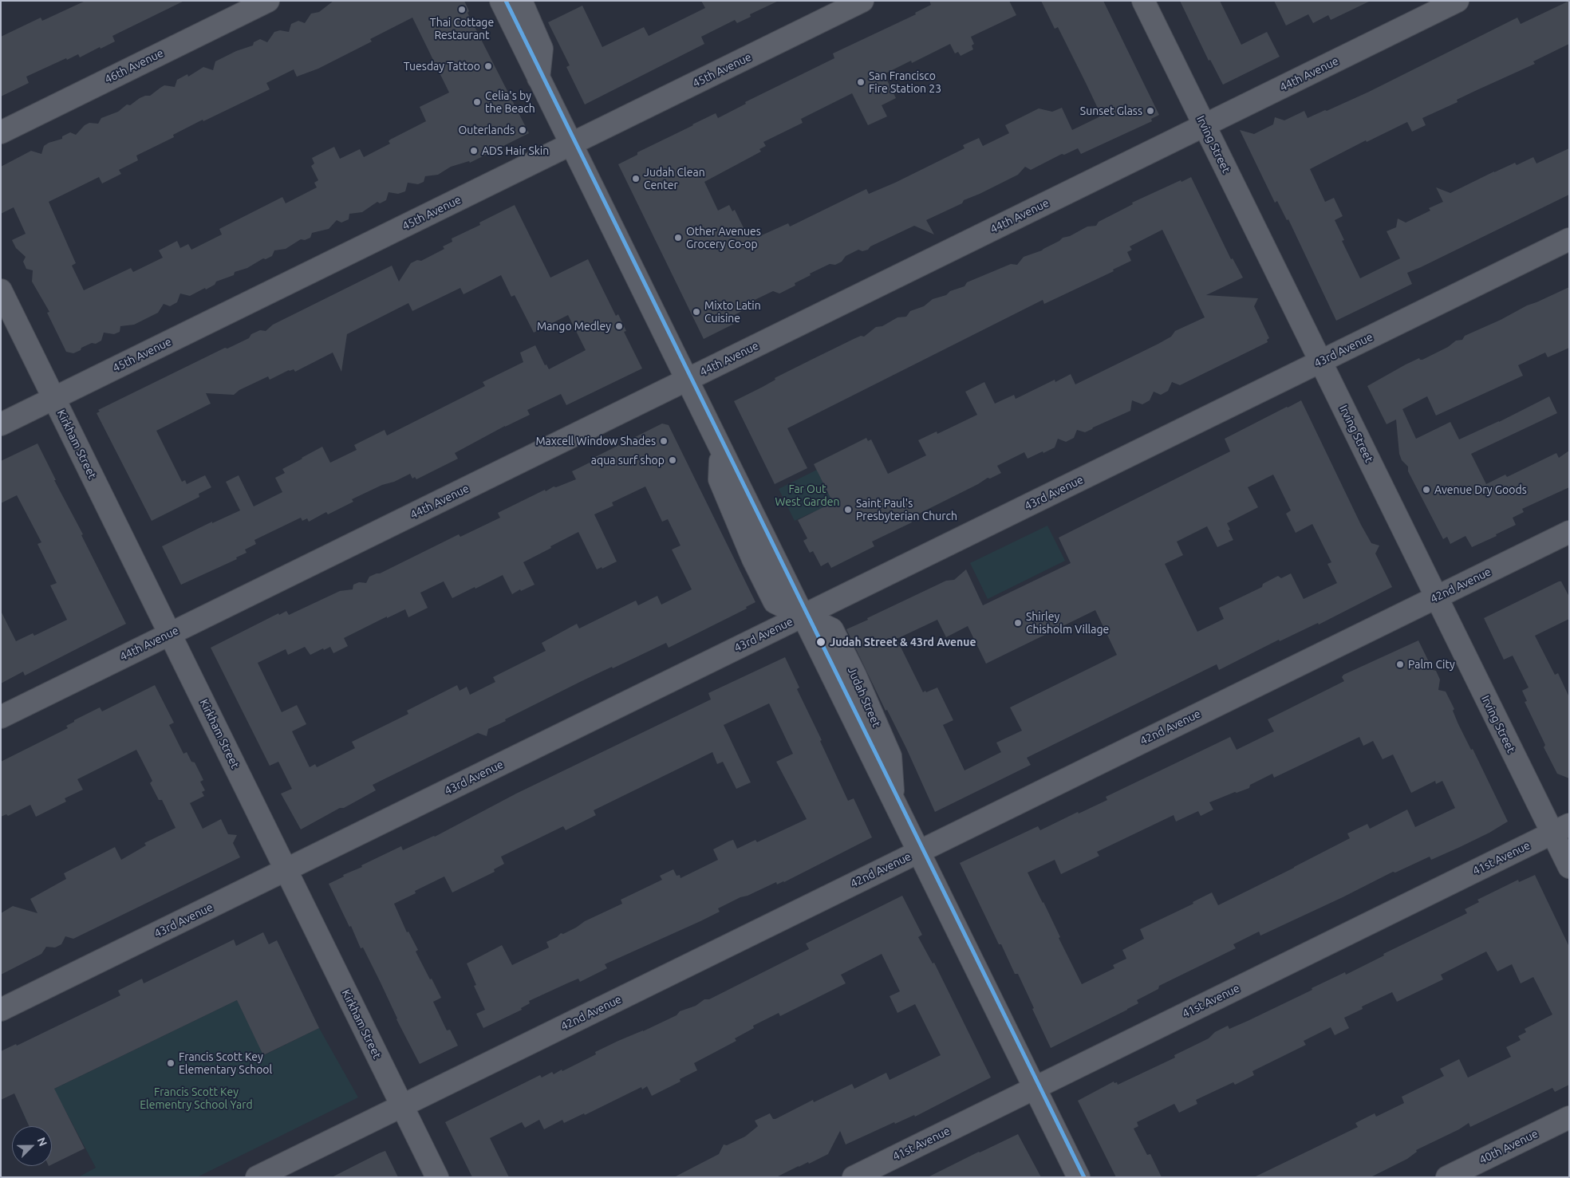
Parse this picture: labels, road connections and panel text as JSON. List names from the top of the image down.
{
  "streets": {
    "street": [
      "46th Avenue",
      "45th Avenue",
      "44th Avenue",
      "Irving Street",
      "43rd Avenue",
      "Kirkham Street",
      "42nd Avenue",
      "Judah Street",
      "41st Avenue",
      "40th Avenue"
    ]
  },
  "crossings": [
    ["45th Avenue", "Kirkham Street"],
    ["45th Avenue", "Judah Street"],
    ["44th Avenue", "Irving Street"],
    ["44th Avenue", "Kirkham Street"],
    ["44th Avenue", "Judah Street"],
    ["Irving Street", "43rd Avenue"],
    ["Irving Street", "42nd Avenue"],
    ["Irving Street", "41st Avenue"],
    ["43rd Avenue", "Kirkham Street"],
    ["43rd Avenue", "Judah Street"],
    ["Kirkham Street", "42nd Avenue"],
    ["42nd Avenue", "Judah Street"],
    ["Judah Street", "41st Avenue"]
  ],
  "parks": ["Far Out West Garden", "Francis Scott Key Elementry School Yard"],
  "places": [
    "Thai Cottage Restaurant",
    "Tuesday Tattoo",
    "San Francisco Fire Station 23",
    "Celia's by the Beach",
    "Sunset Glass",
    "Outerlands",
    "ADS Hair Skin",
    "Judah Clean Center",
    "Other Avenues Grocery Co-op",
    "Mixto Latin Cuisine",
    "Mango Medley",
    "Maxcell Window Shades",
    "aqua surf shop",
    "Avenue Dry Goods",
    "Saint Paul's Presbyterian Church",
    "Shirley Chisholm Village",
    "Judah Street & 43rd Avenue",
    "Palm City",
    "Francis Scott Key Elementary School"
  ],
  "lines": ["transit line N"],
  "north": "top right"
}
